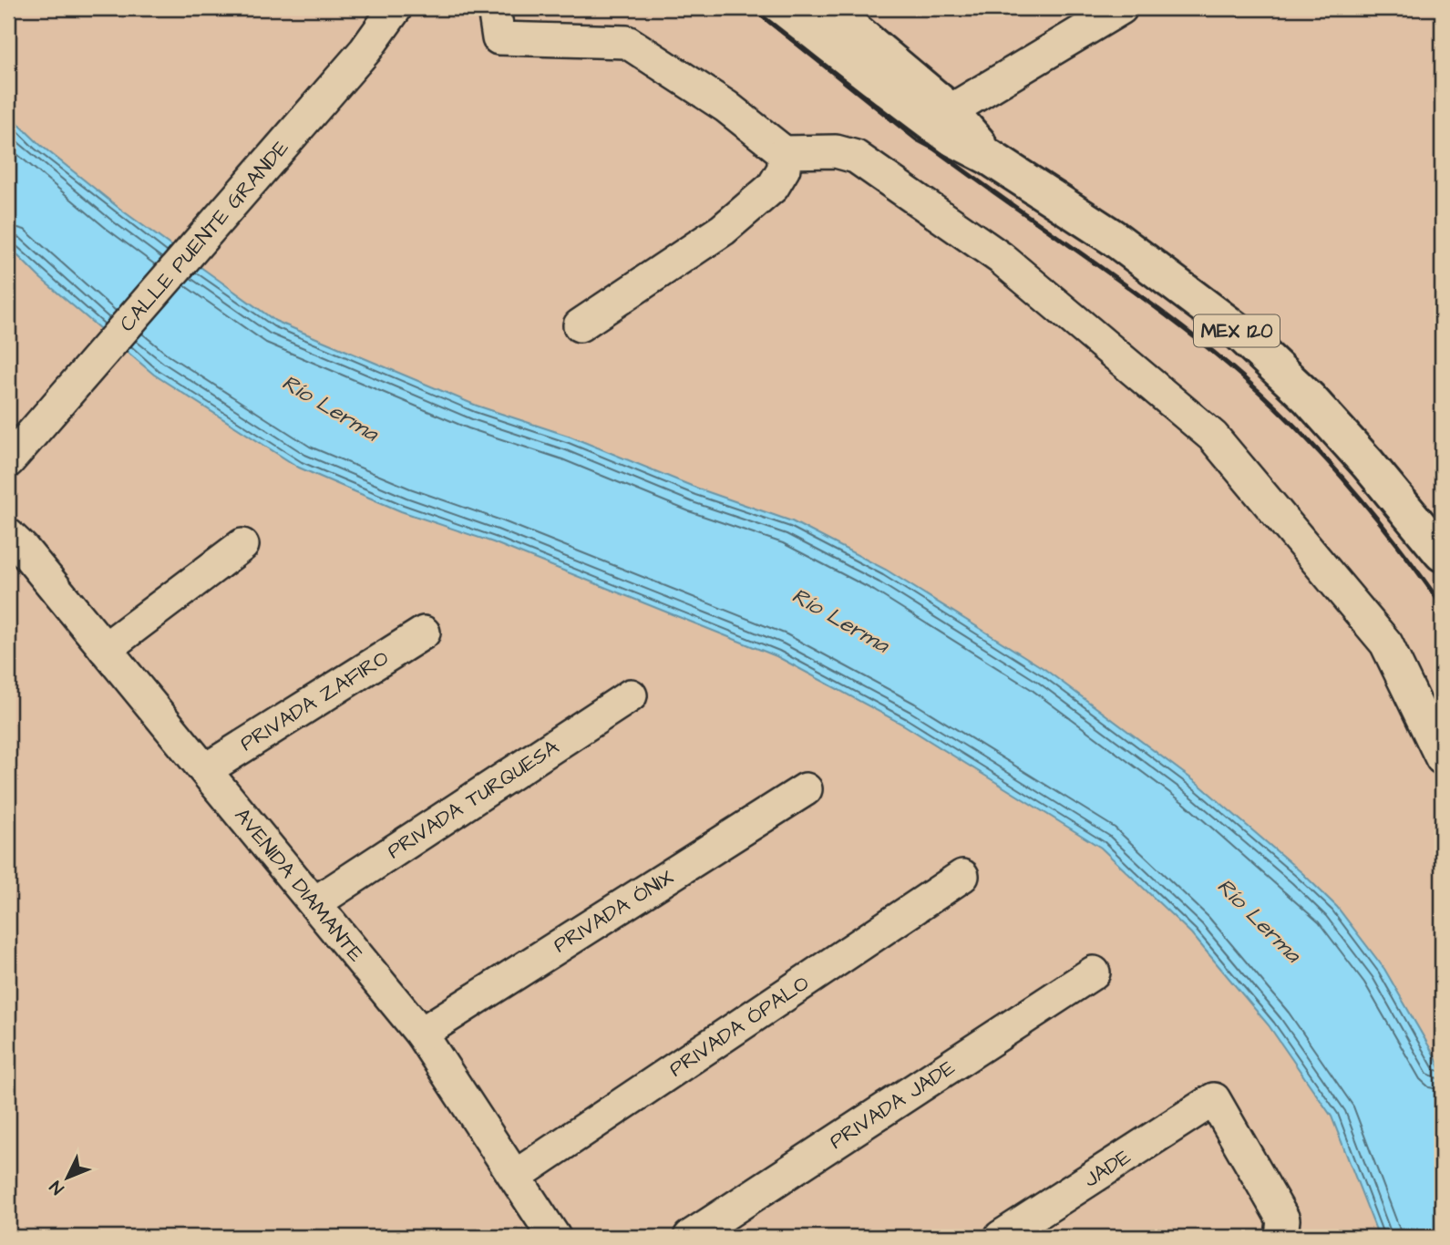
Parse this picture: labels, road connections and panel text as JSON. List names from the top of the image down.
{
  "streets": {
    "main road": ["MEX 120"],
    "street": [
      "CALLE PUENTE GRANDE",
      "PRIVADA ZAFIRO",
      "PRIVADA TURQUESA",
      "AVENIDA DIAMANTE",
      "PRIVADA ÓNIX",
      "PRIVADA ÓPALO",
      "PRIVADA JADE",
      "JADE"
    ]
  },
  "crossings": [
    ["PRIVADA ZAFIRO", "AVENIDA DIAMANTE"],
    ["PRIVADA TURQUESA", "AVENIDA DIAMANTE"],
    ["AVENIDA DIAMANTE", "PRIVADA ÓNIX"],
    ["AVENIDA DIAMANTE", "PRIVADA ÓPALO"]
  ],
  "water": ["Río Lerma"],
  "north": "bottom left"
}
